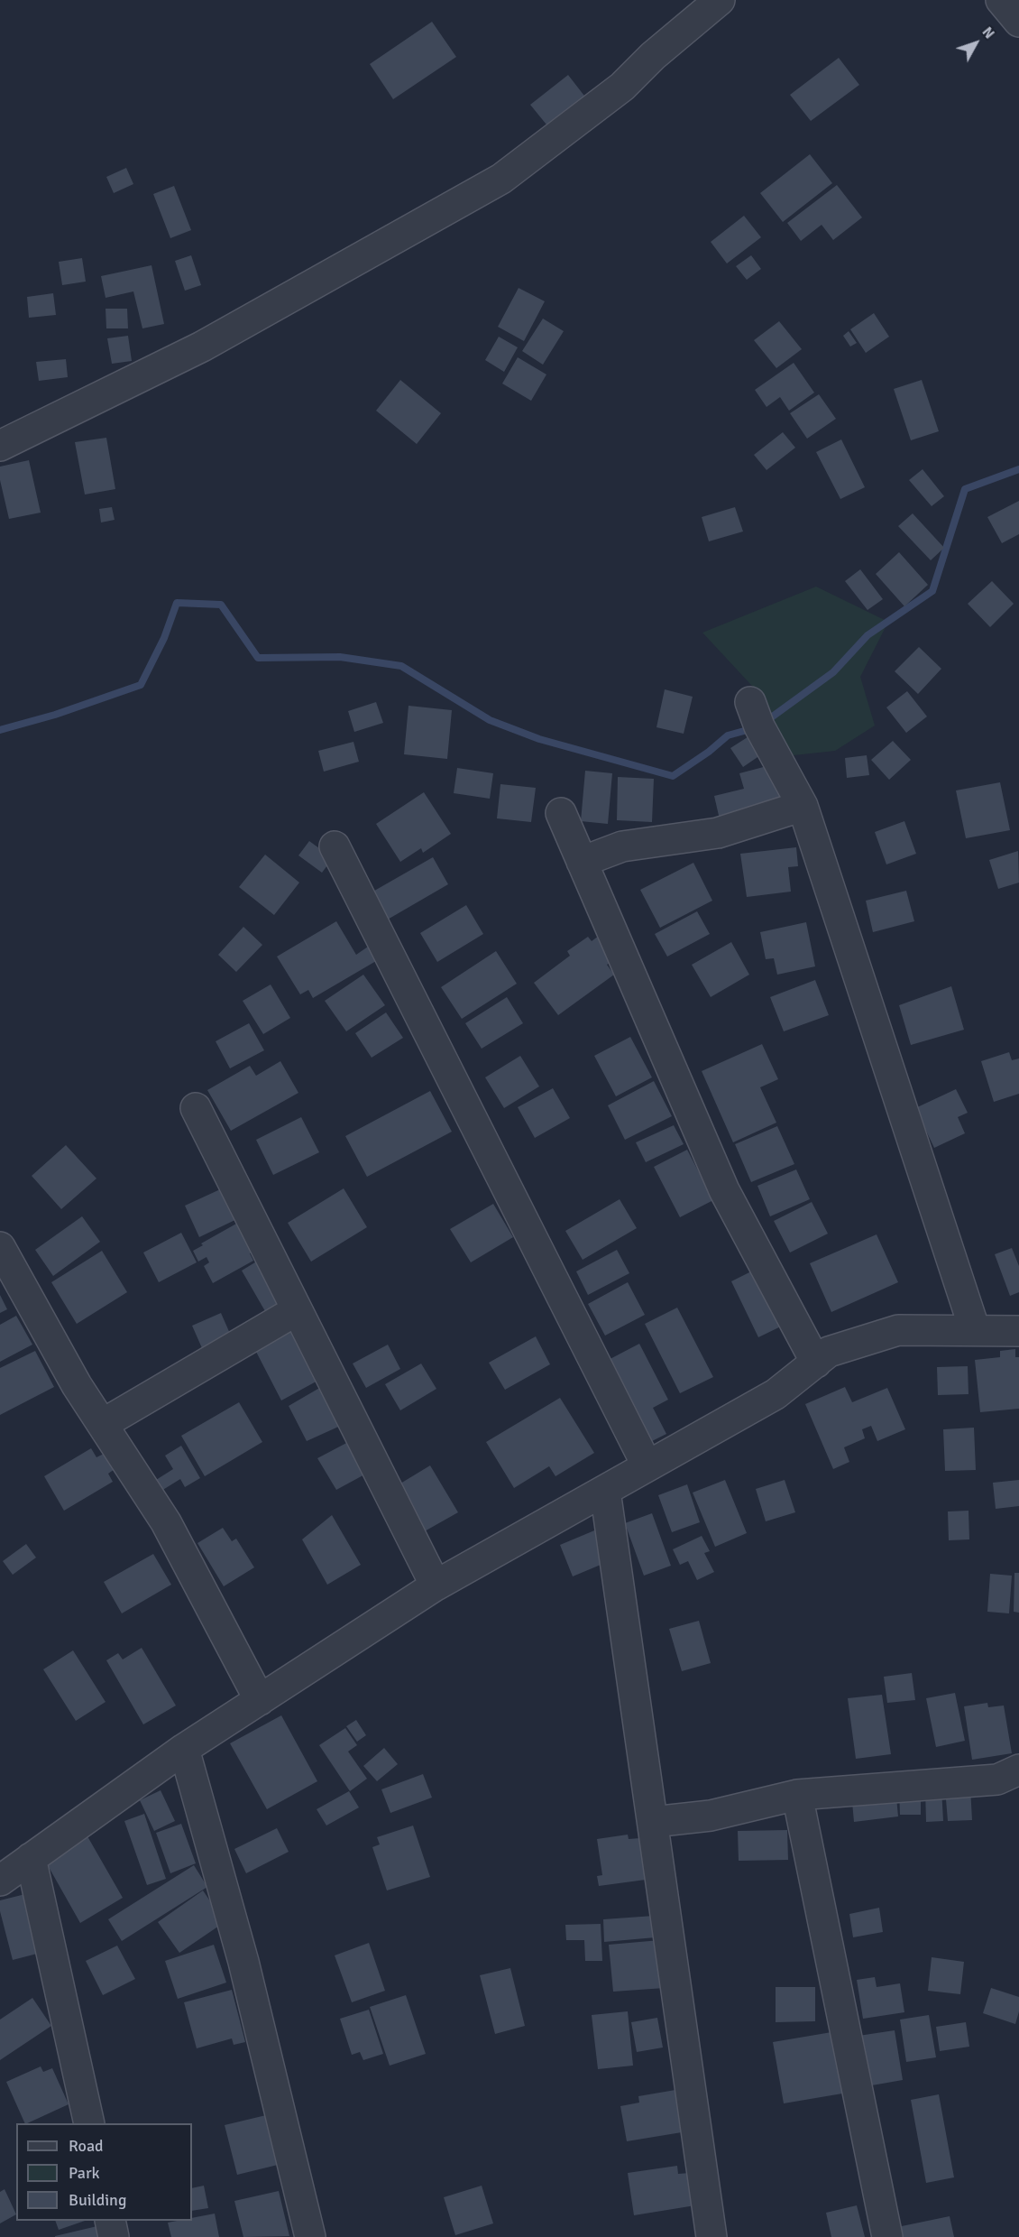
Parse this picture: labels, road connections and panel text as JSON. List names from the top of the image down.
{
  "legend": ["Road", "Park", "Building"],
  "north": "top right"
}
